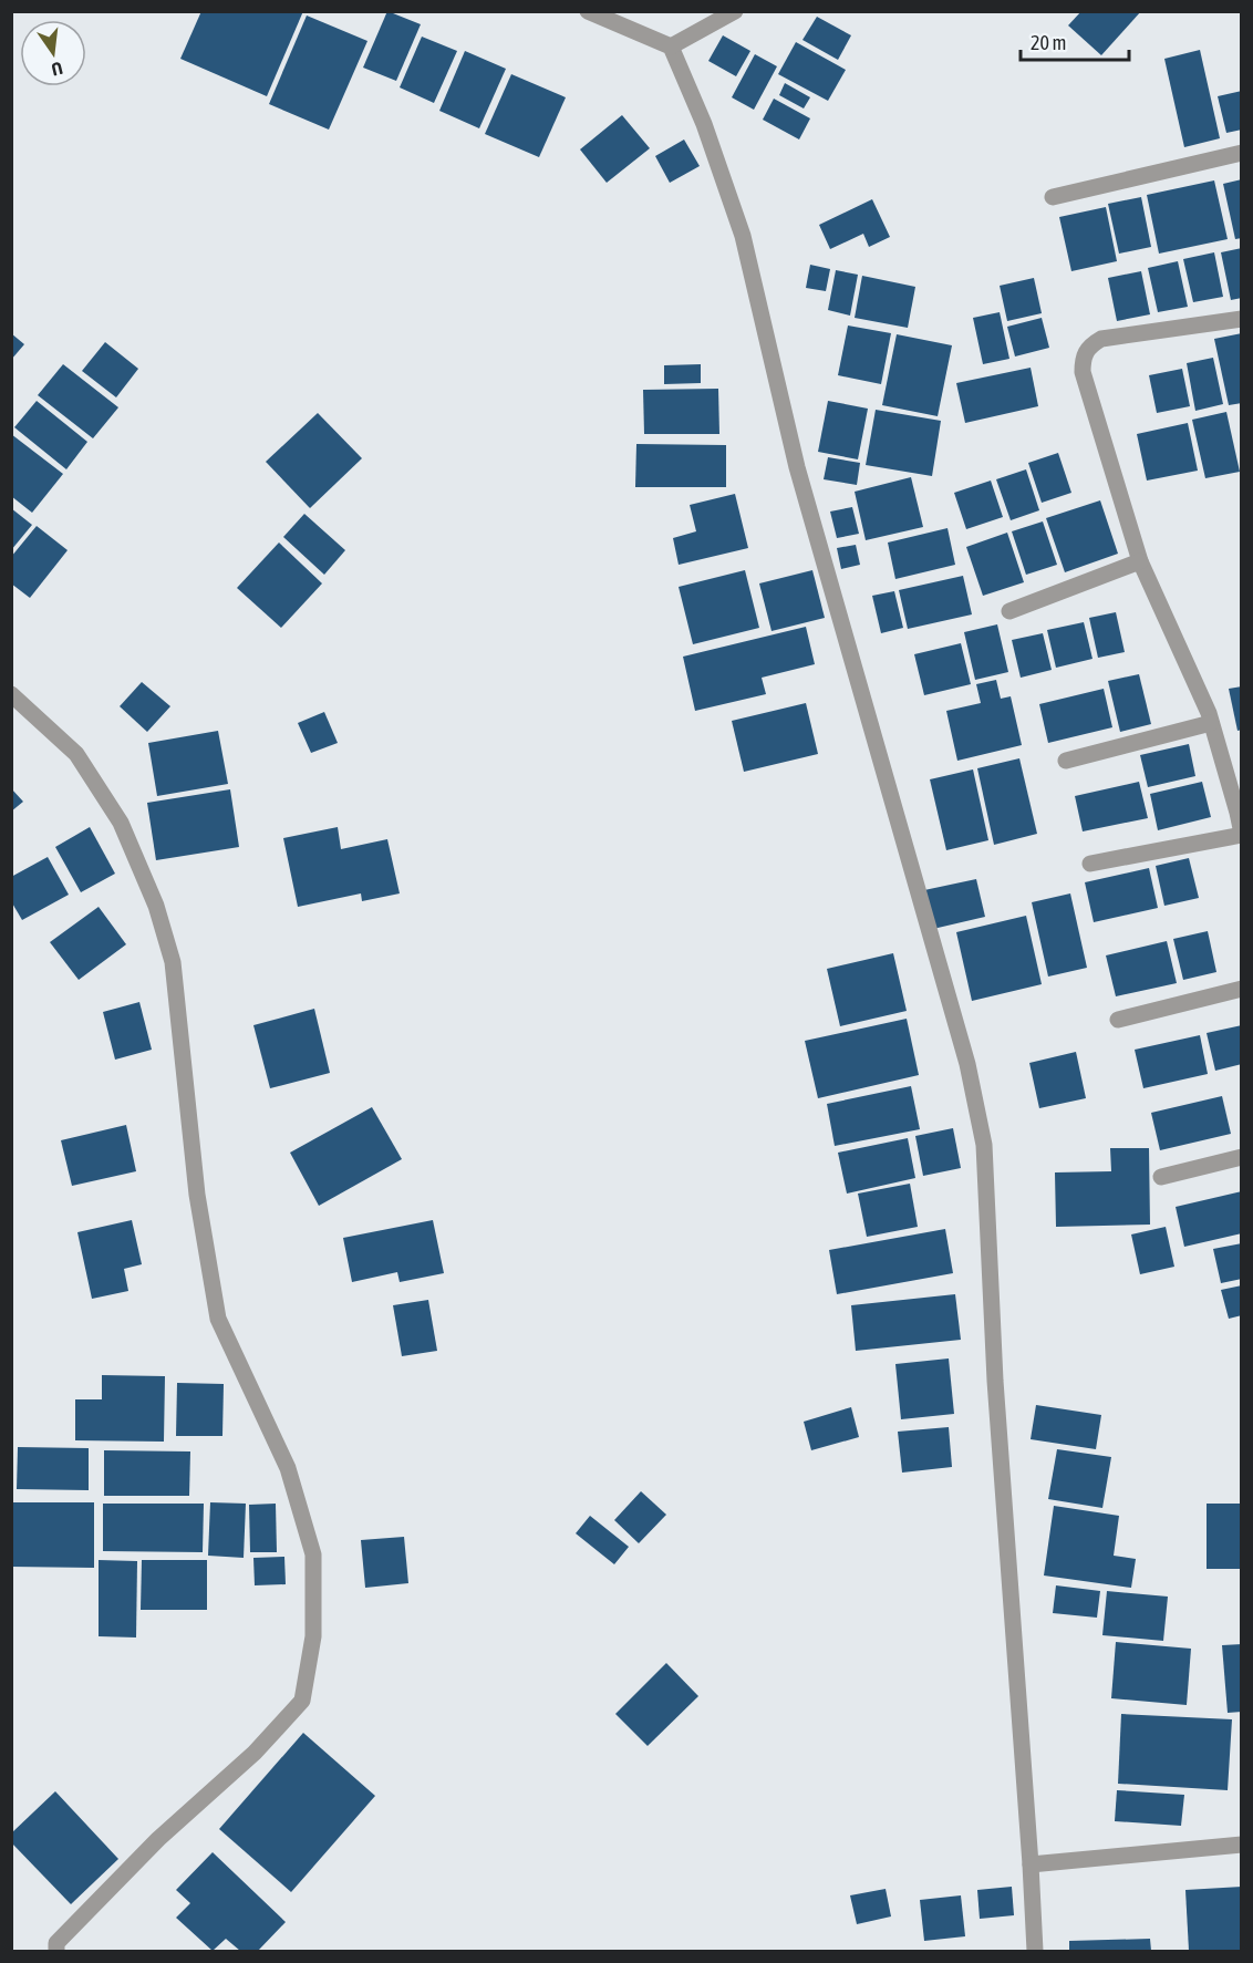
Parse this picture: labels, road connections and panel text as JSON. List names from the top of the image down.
{
  "scale_bar": "20 m",
  "north": "bottom"
}
